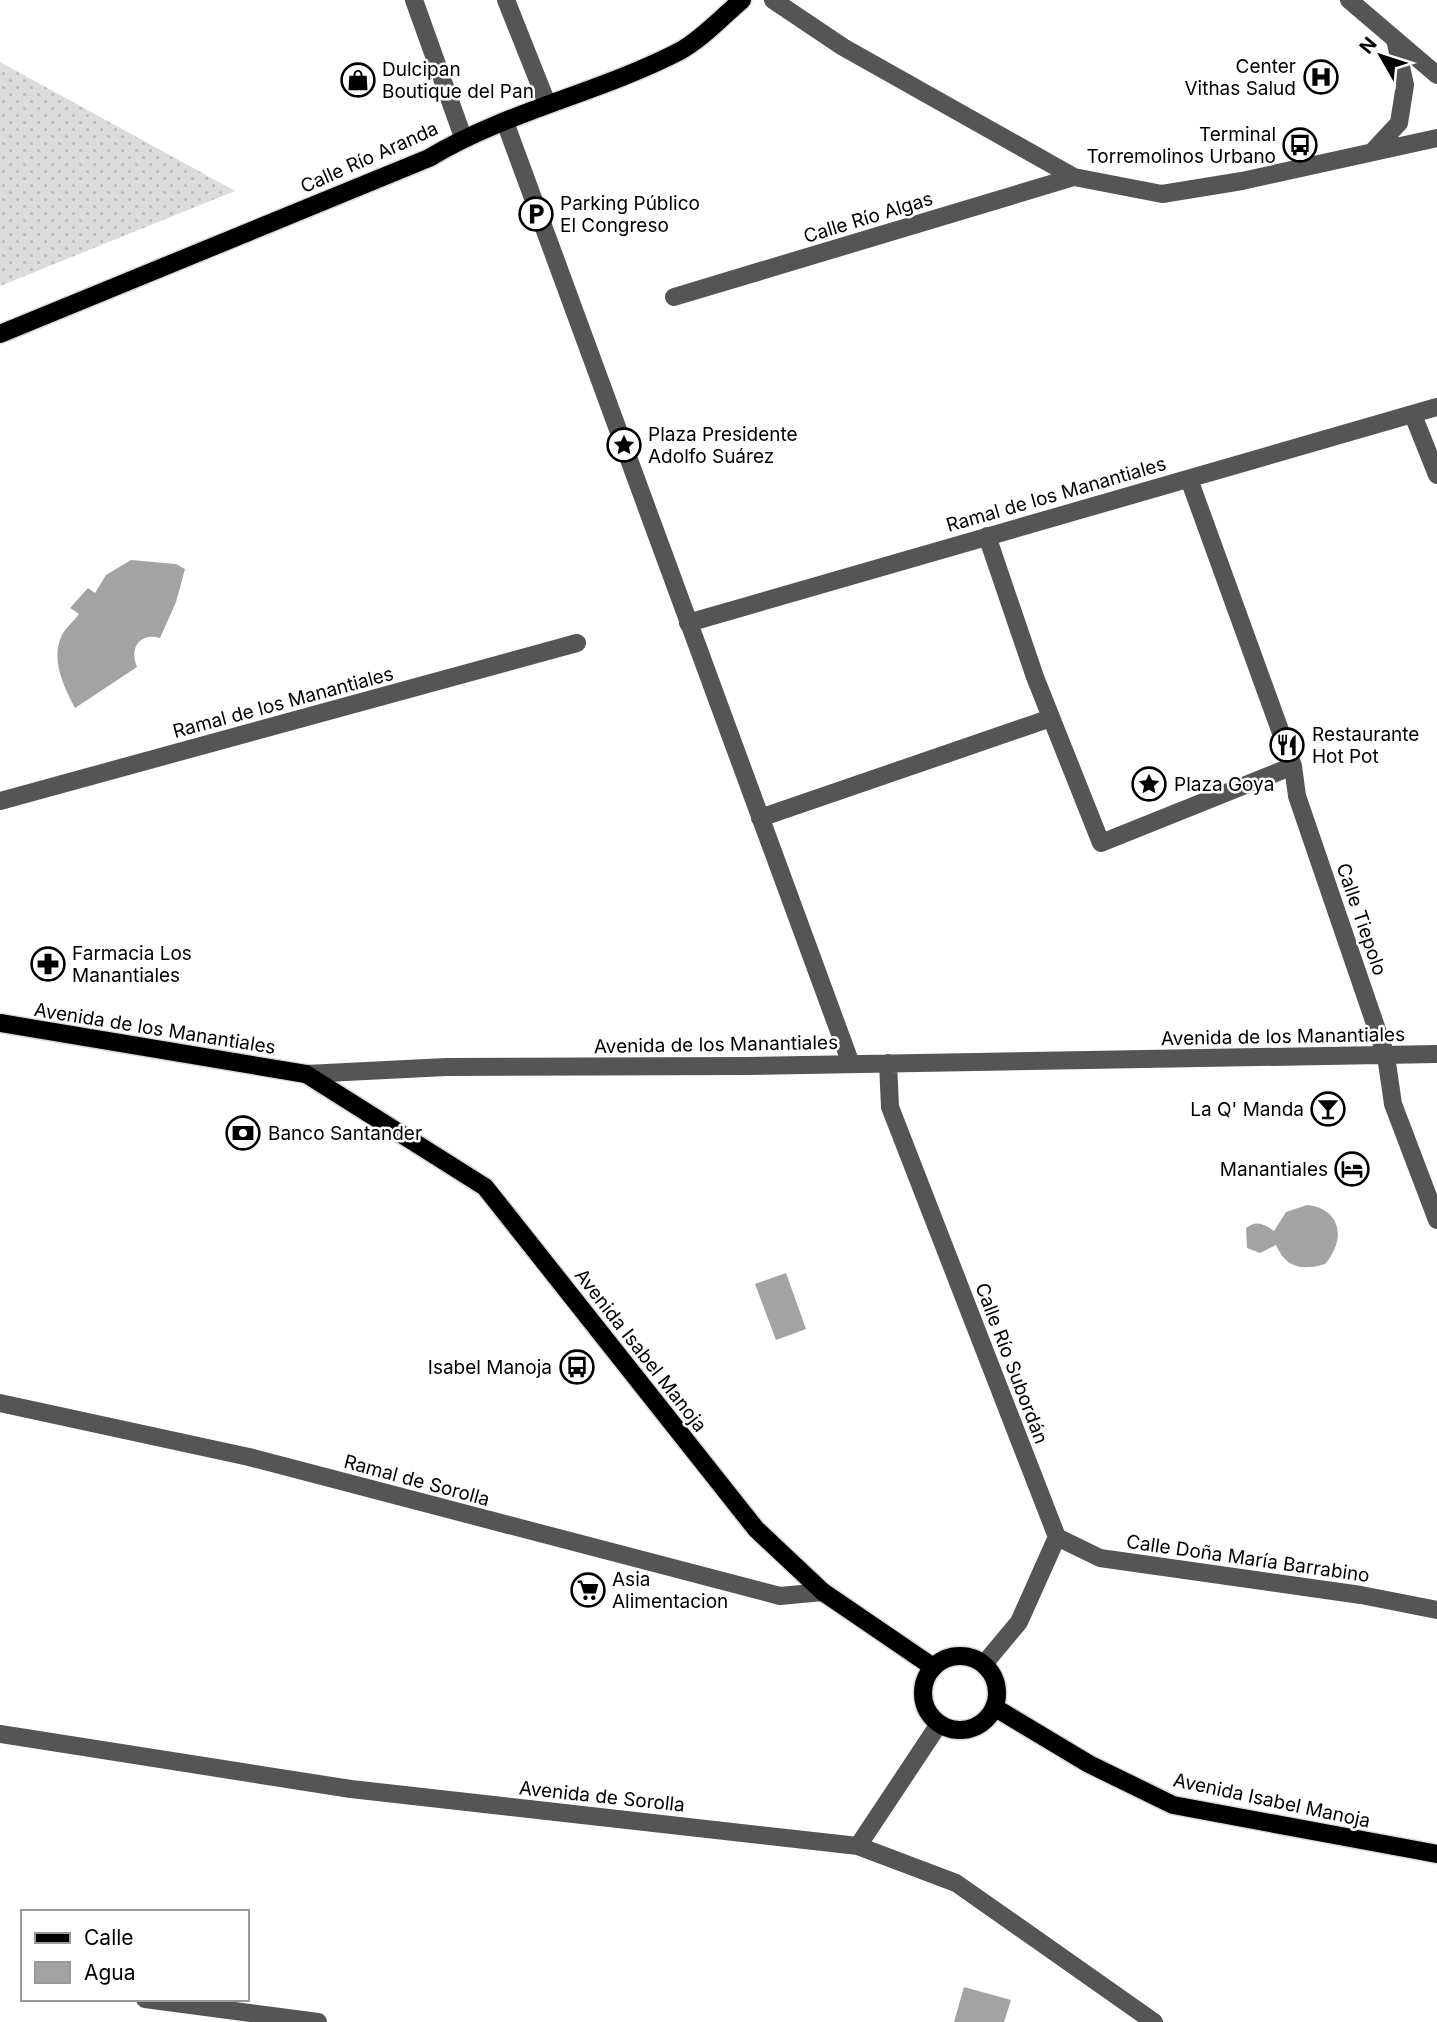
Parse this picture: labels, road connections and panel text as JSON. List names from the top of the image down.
{
  "streets": {
    "main road": ["Calle Río Aranda", "Avenida de los Manantiales", "Avenida Isabel Manoja"],
    "street": [
      "Calle Río Algas",
      "Ramal de los Manantiales",
      "Calle Tiepolo",
      "Calle Río Subordán",
      "Ramal de Sorolla",
      "Calle Doña María Barrabino",
      "Avenida de Sorolla"
    ]
  },
  "crossings": [
    ["Ramal de los Manantiales", "Calle Tiepolo"],
    ["Calle Tiepolo", "Avenida de los Manantiales"],
    ["Avenida de los Manantiales", "Avenida Isabel Manoja"],
    ["Avenida de los Manantiales", "Calle Río Subordán"],
    ["Avenida Isabel Manoja", "Ramal de Sorolla"],
    ["Calle Río Subordán", "Calle Doña María Barrabino"]
  ],
  "places": {
    "hospital": ["Center Vithas Salud"],
    "shop": ["Dulcipan Boutique del Pan"],
    "bus stop": ["Terminal Torremolinos Urbano", "Isabel Manoja"],
    "parking": ["Parking Público El Congreso"],
    "place": ["Plaza Presidente Adolfo Suárez", "Plaza Goya"],
    "restaurant": ["Restaurante Hot Pot"],
    "pharmacy": ["Farmacia Los Manantiales"],
    "bar": ["La Q' Manda"],
    "bank": ["Banco Santander"],
    "hotel": ["Manantiales"],
    "supermarket": ["Asia Alimentacion"]
  },
  "legend": ["Calle", "Agua"],
  "north": "top left"
}
